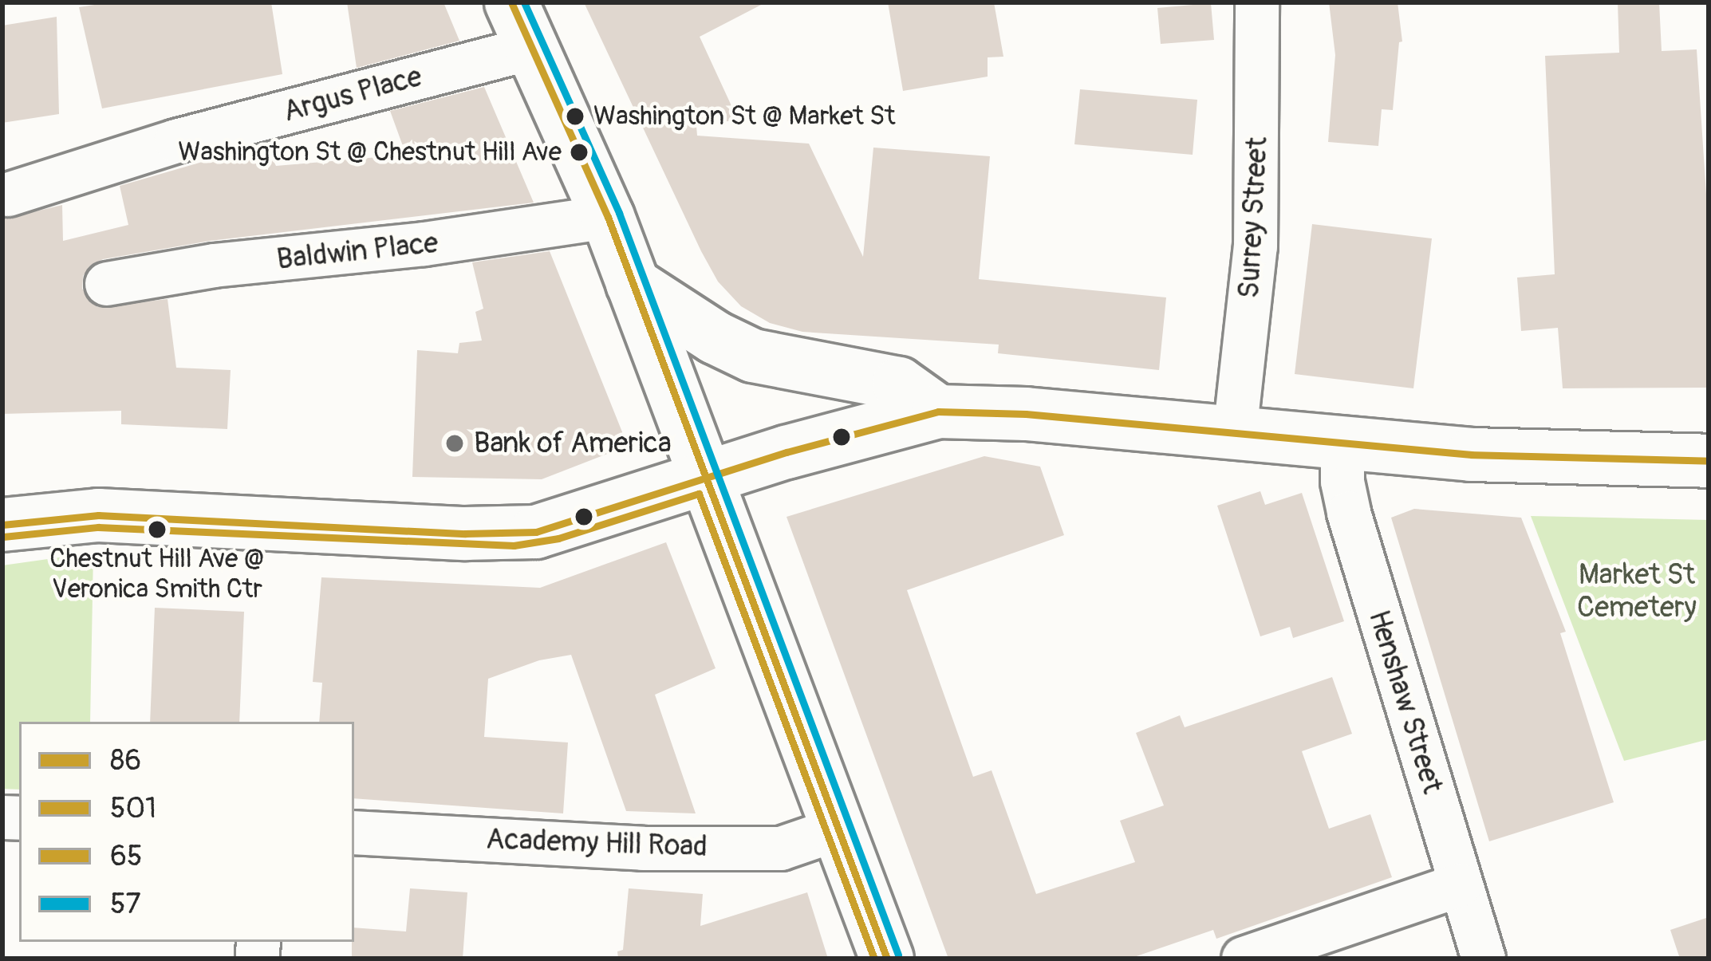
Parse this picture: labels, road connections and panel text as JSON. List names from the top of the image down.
{
  "streets": {
    "street": [
      "Argus Place",
      "Surrey Street",
      "Baldwin Place",
      "Henshaw Street",
      "Academy Hill Road"
    ]
  },
  "parks": ["Market St Cemetery"],
  "places": [
    "Washington St @ Market St",
    "Washington St @ Chestnut Hill Ave",
    "Bank of America",
    "Chestnut Hill Ave @ Veronica Smith Ctr"
  ],
  "lines": [
    "transit line 501",
    "transit line 57",
    "transit line 86",
    "transit line 65"
  ],
  "legend": [
    "86",
    "501",
    "65",
    "57"
  ]
}
